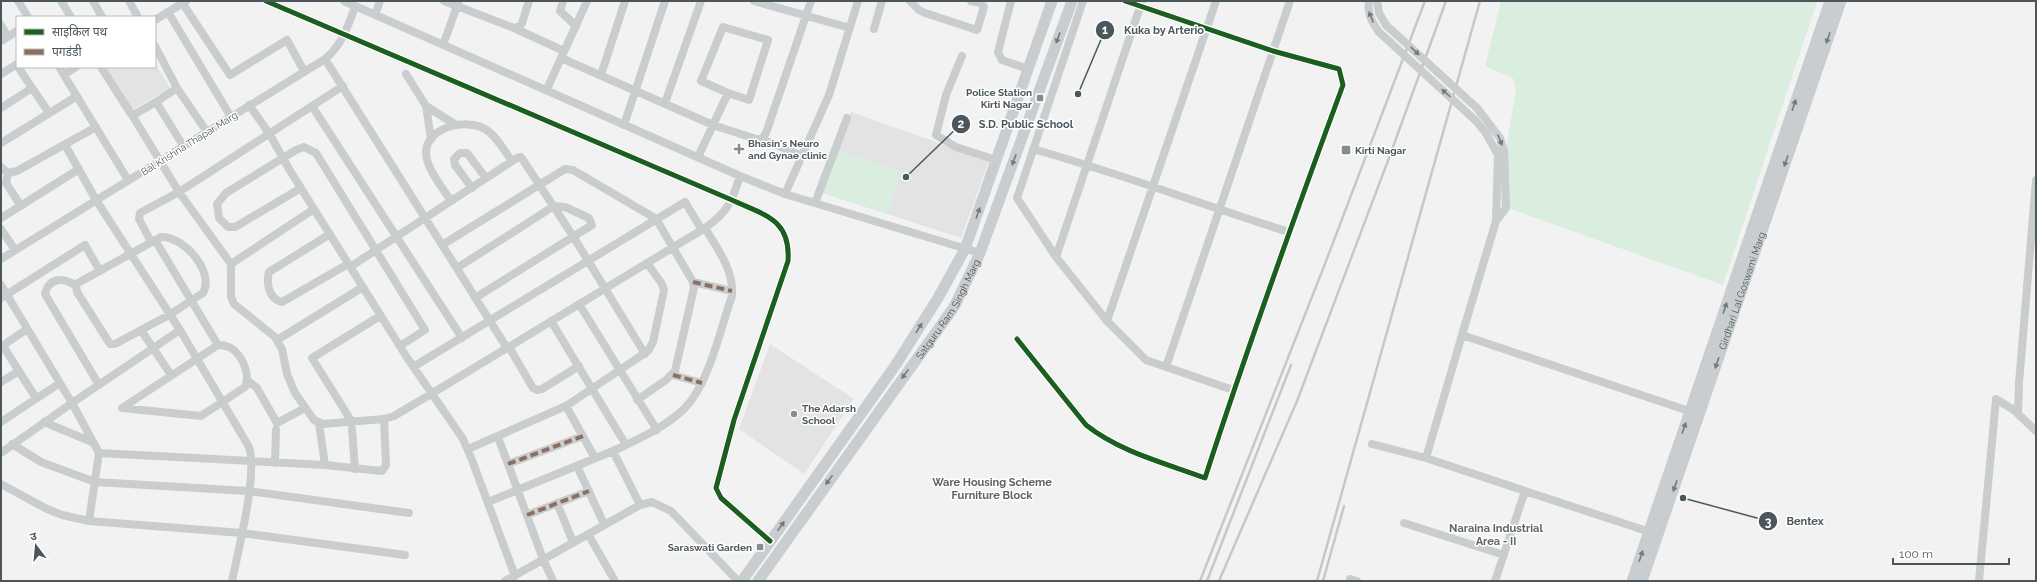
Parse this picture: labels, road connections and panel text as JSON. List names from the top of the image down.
{
  "streets": {
    "main road": ["Girdhari Lal Goswami Marg", "Satguru Ram Singh Marg"],
    "street": ["Bal Krishna Thapar Marg"]
  },
  "districts": ["Ware Housing Scheme Furniture Block", "Naraina Industrial Area - II"],
  "places": {
    "other": [
      "Kuka by Arterio",
      "S.D. Public School",
      "The Adarsh School",
      "Bentex"
    ],
    "transit": ["Police Station Kirti Nagar", "Kirti Nagar", "Saraswati Garden"],
    "health": ["Bhasin's Neuro and Gynae clinic"]
  },
  "legend": ["साइकिल पथ", "पगडंडी"],
  "scale_bar": "100 m",
  "north": "top"
}
